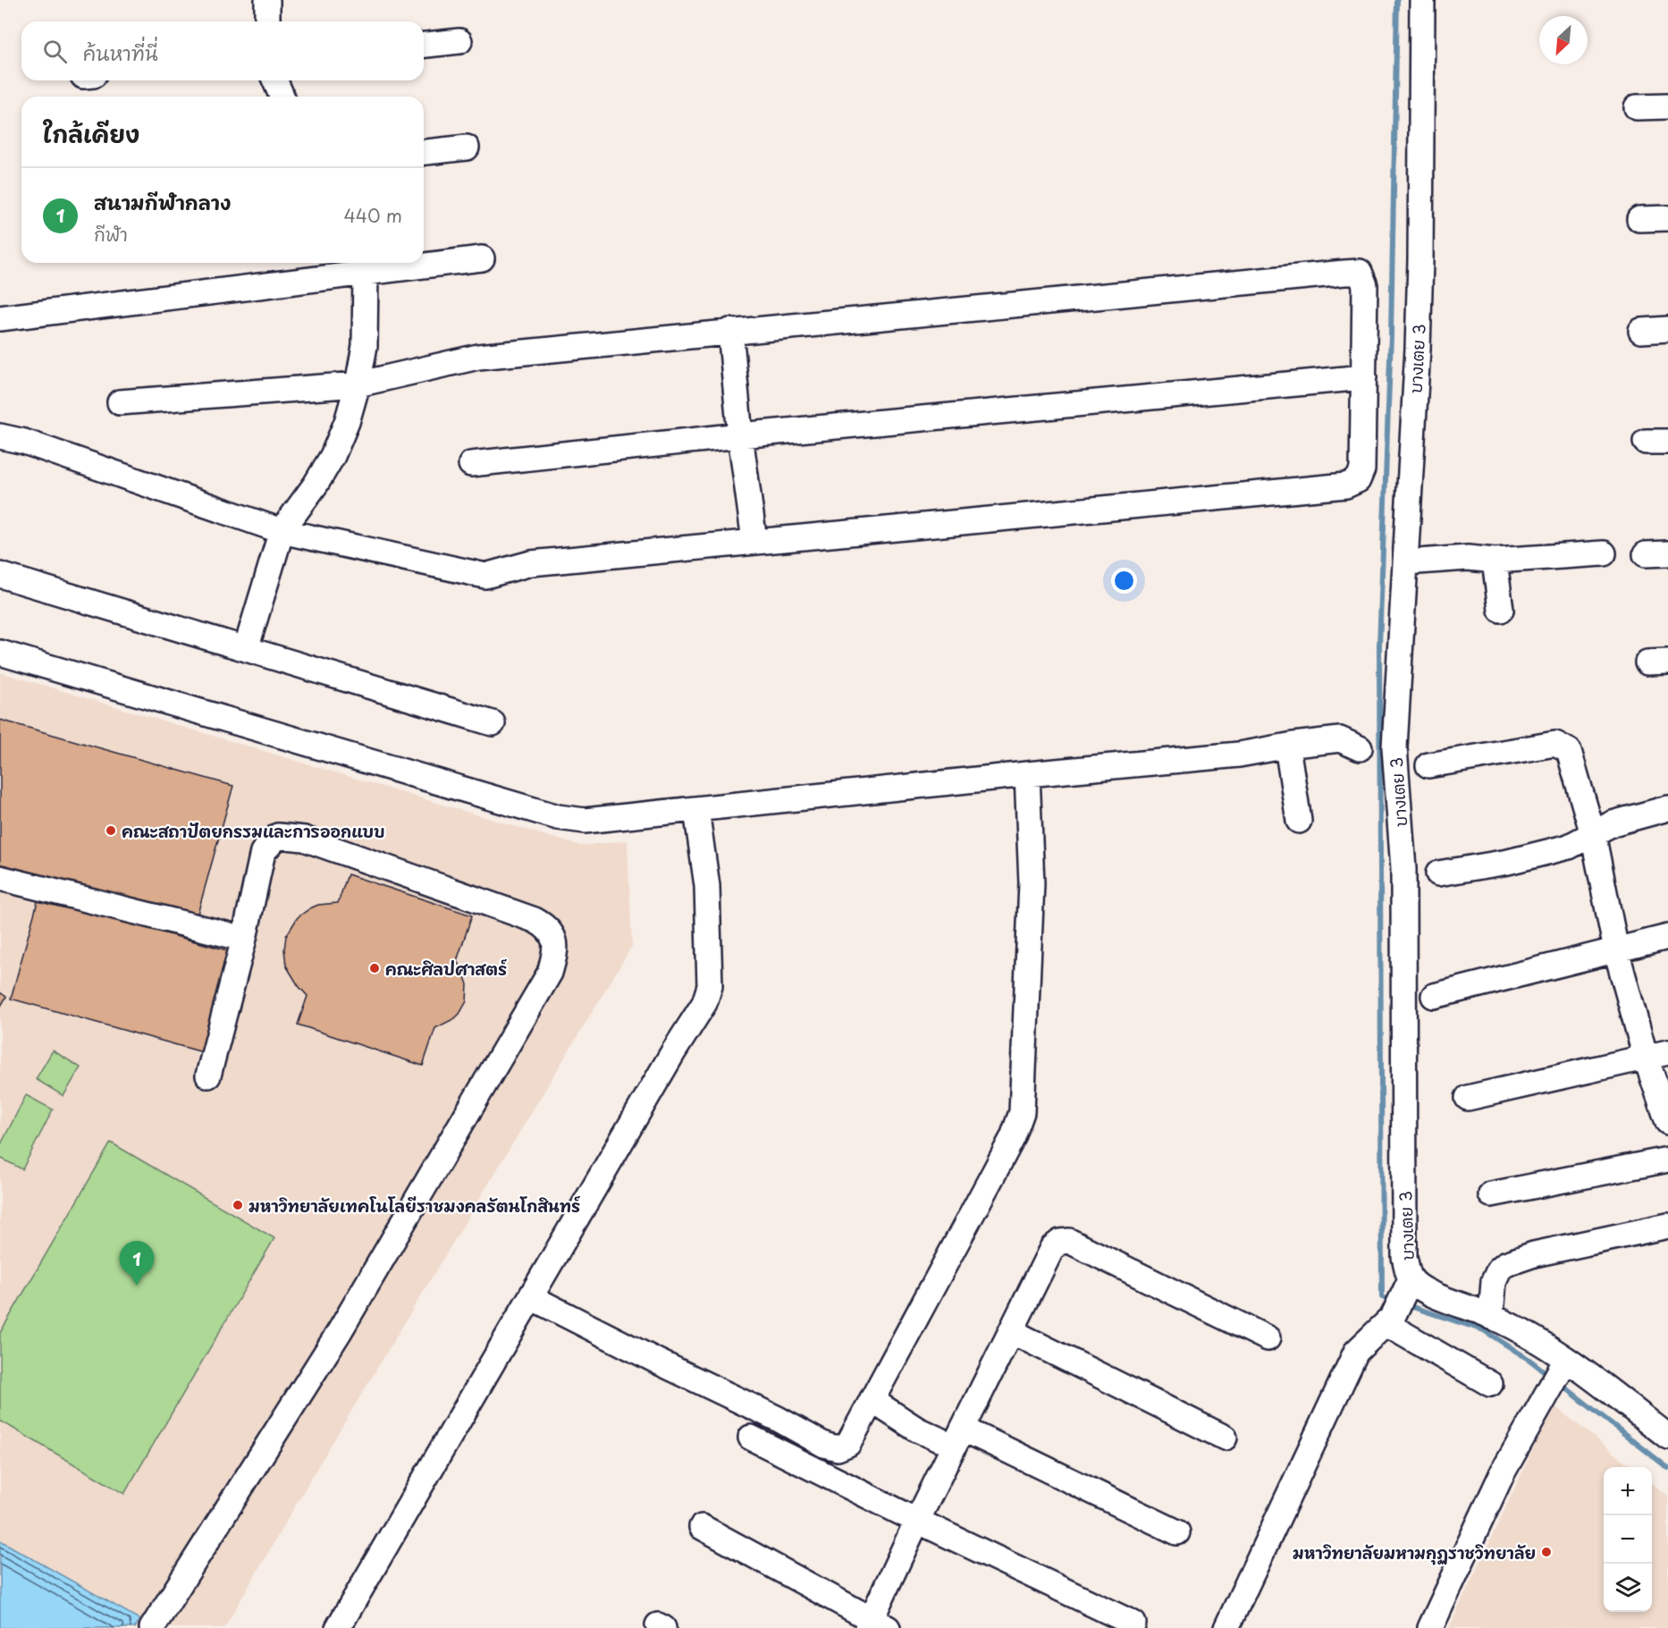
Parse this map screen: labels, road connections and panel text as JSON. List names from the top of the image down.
{
  "streets": {
    "street": ["บางเตย 3"]
  },
  "places": [
    "คณะสถาปัตยกรรมและการออกแบบ",
    "คณะศิลปศาสตร์",
    "มหาวิทยาลัยเทคโนโลยีราชมงคลรัตนโกสินทร์",
    "มหาวิทยาลัยมหามกุฏราชวิทยาลัย"
  ],
  "north": "bottom left",
  "page": {
    "search": "ค้นหาที่นี่",
    "heading": "ใกล้เคียง",
    "list": [
      {
        "mark": "1",
        "name": "สนามกีฬากลาง",
        "note": "กีฬา",
        "value": "440 m"
      }
    ],
    "pins": "1",
    "map_buttons": ["+", "−"]
  }
}
